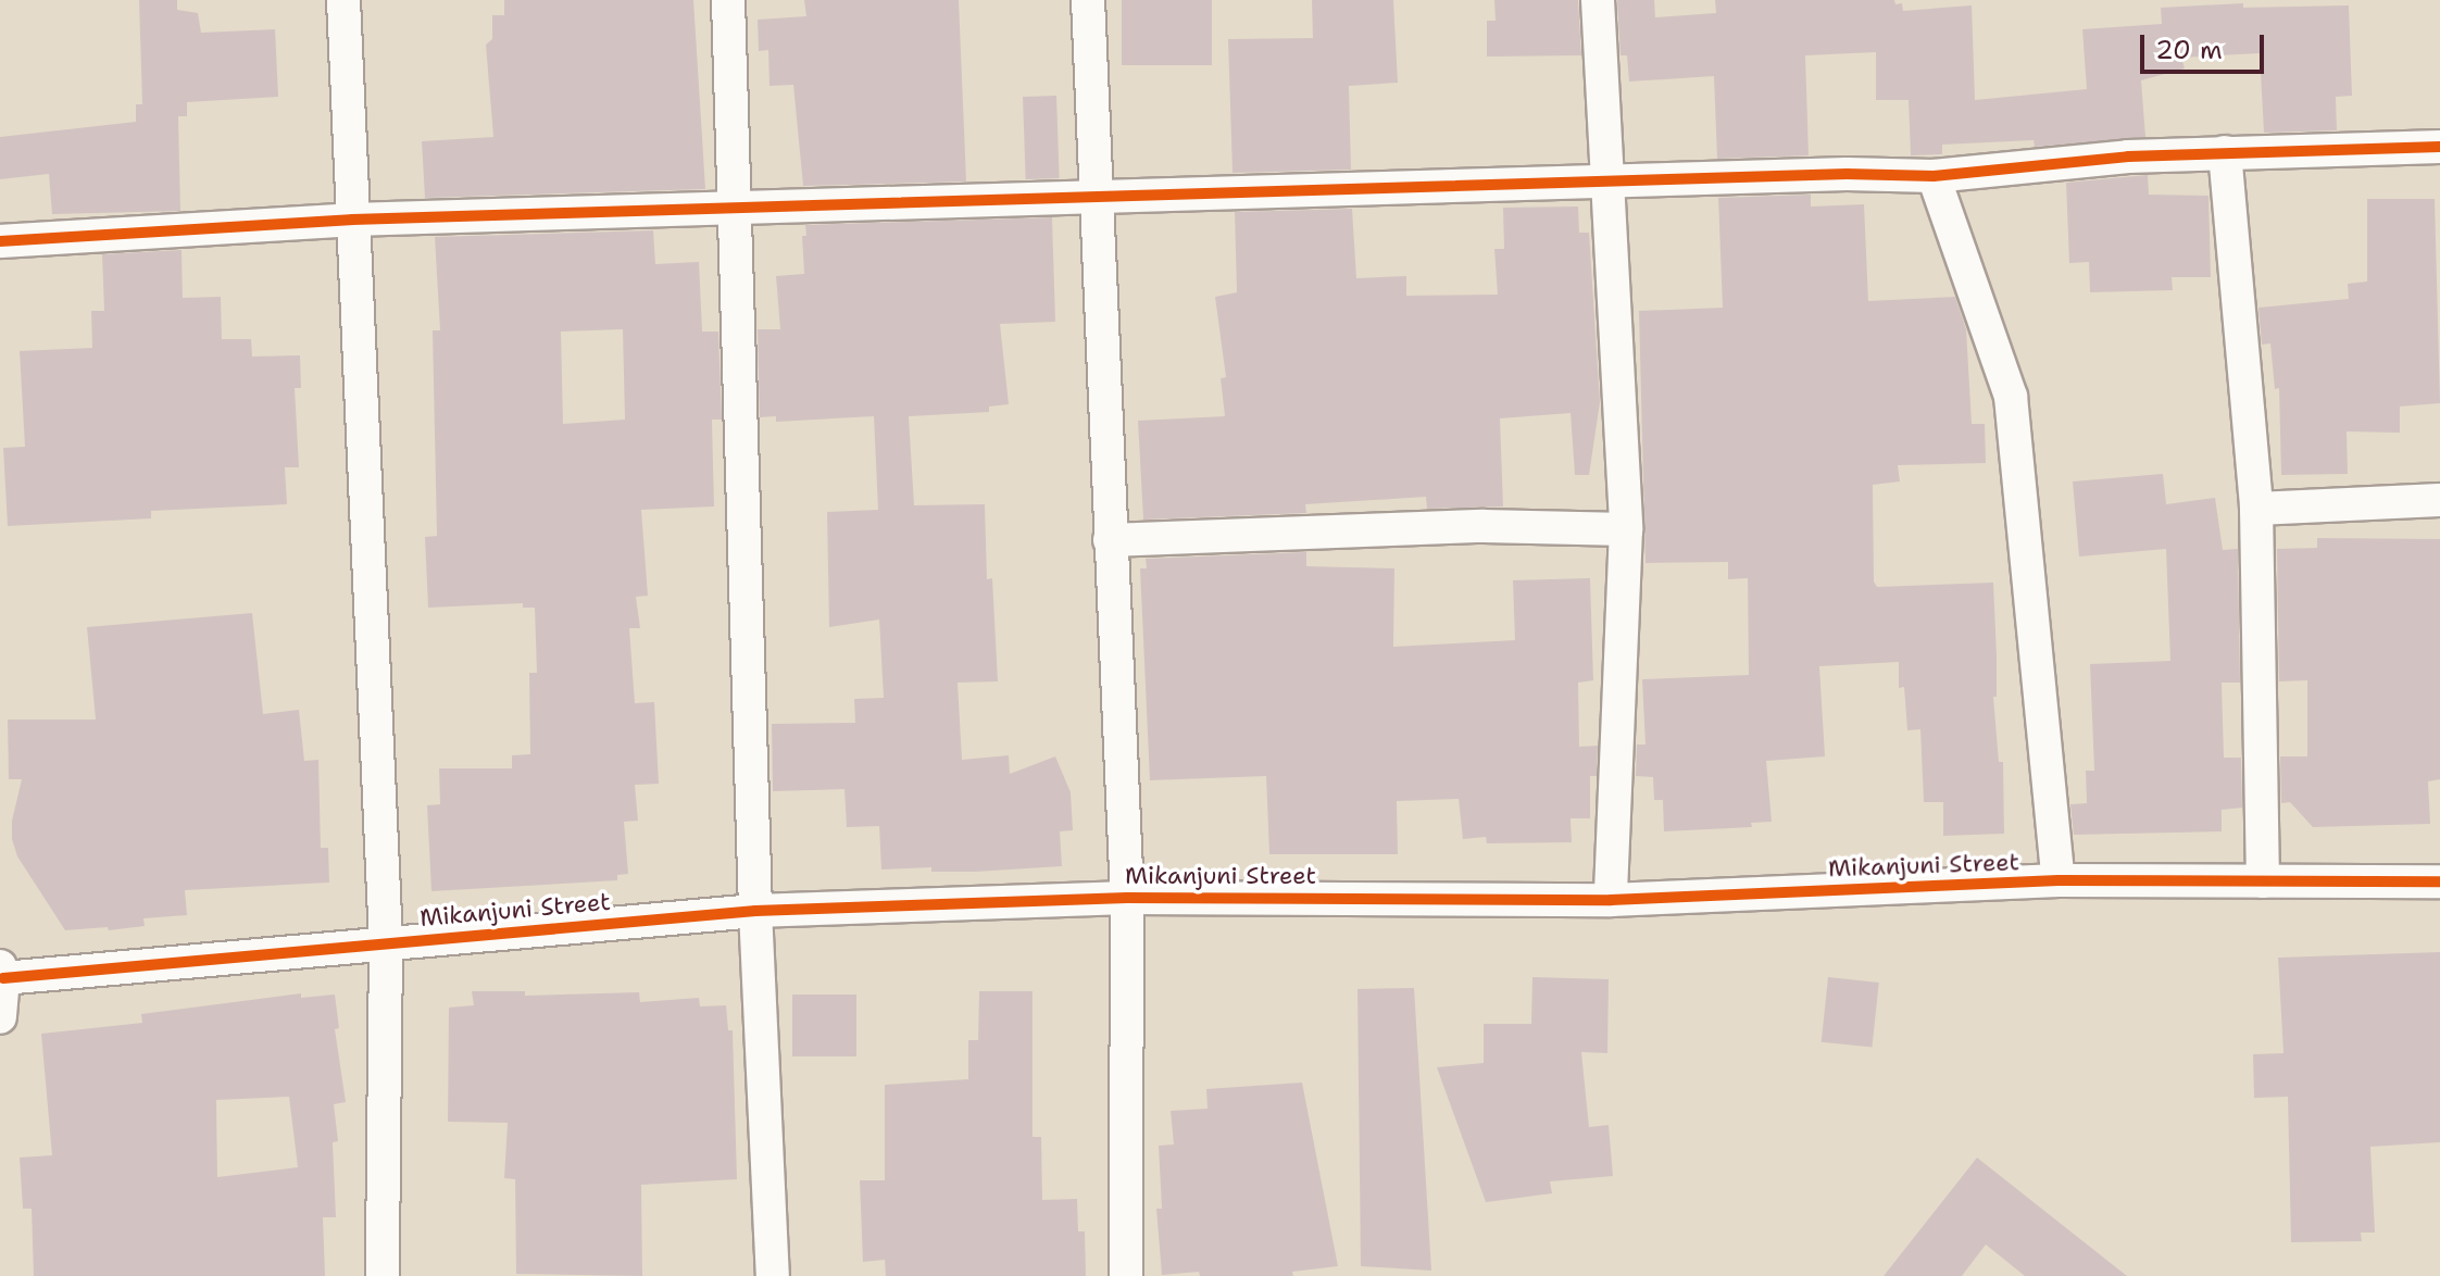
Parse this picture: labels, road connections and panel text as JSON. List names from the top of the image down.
{
  "streets": {
    "street": ["Mikanjuni Street"]
  },
  "scale_bar": "20 m"
}
